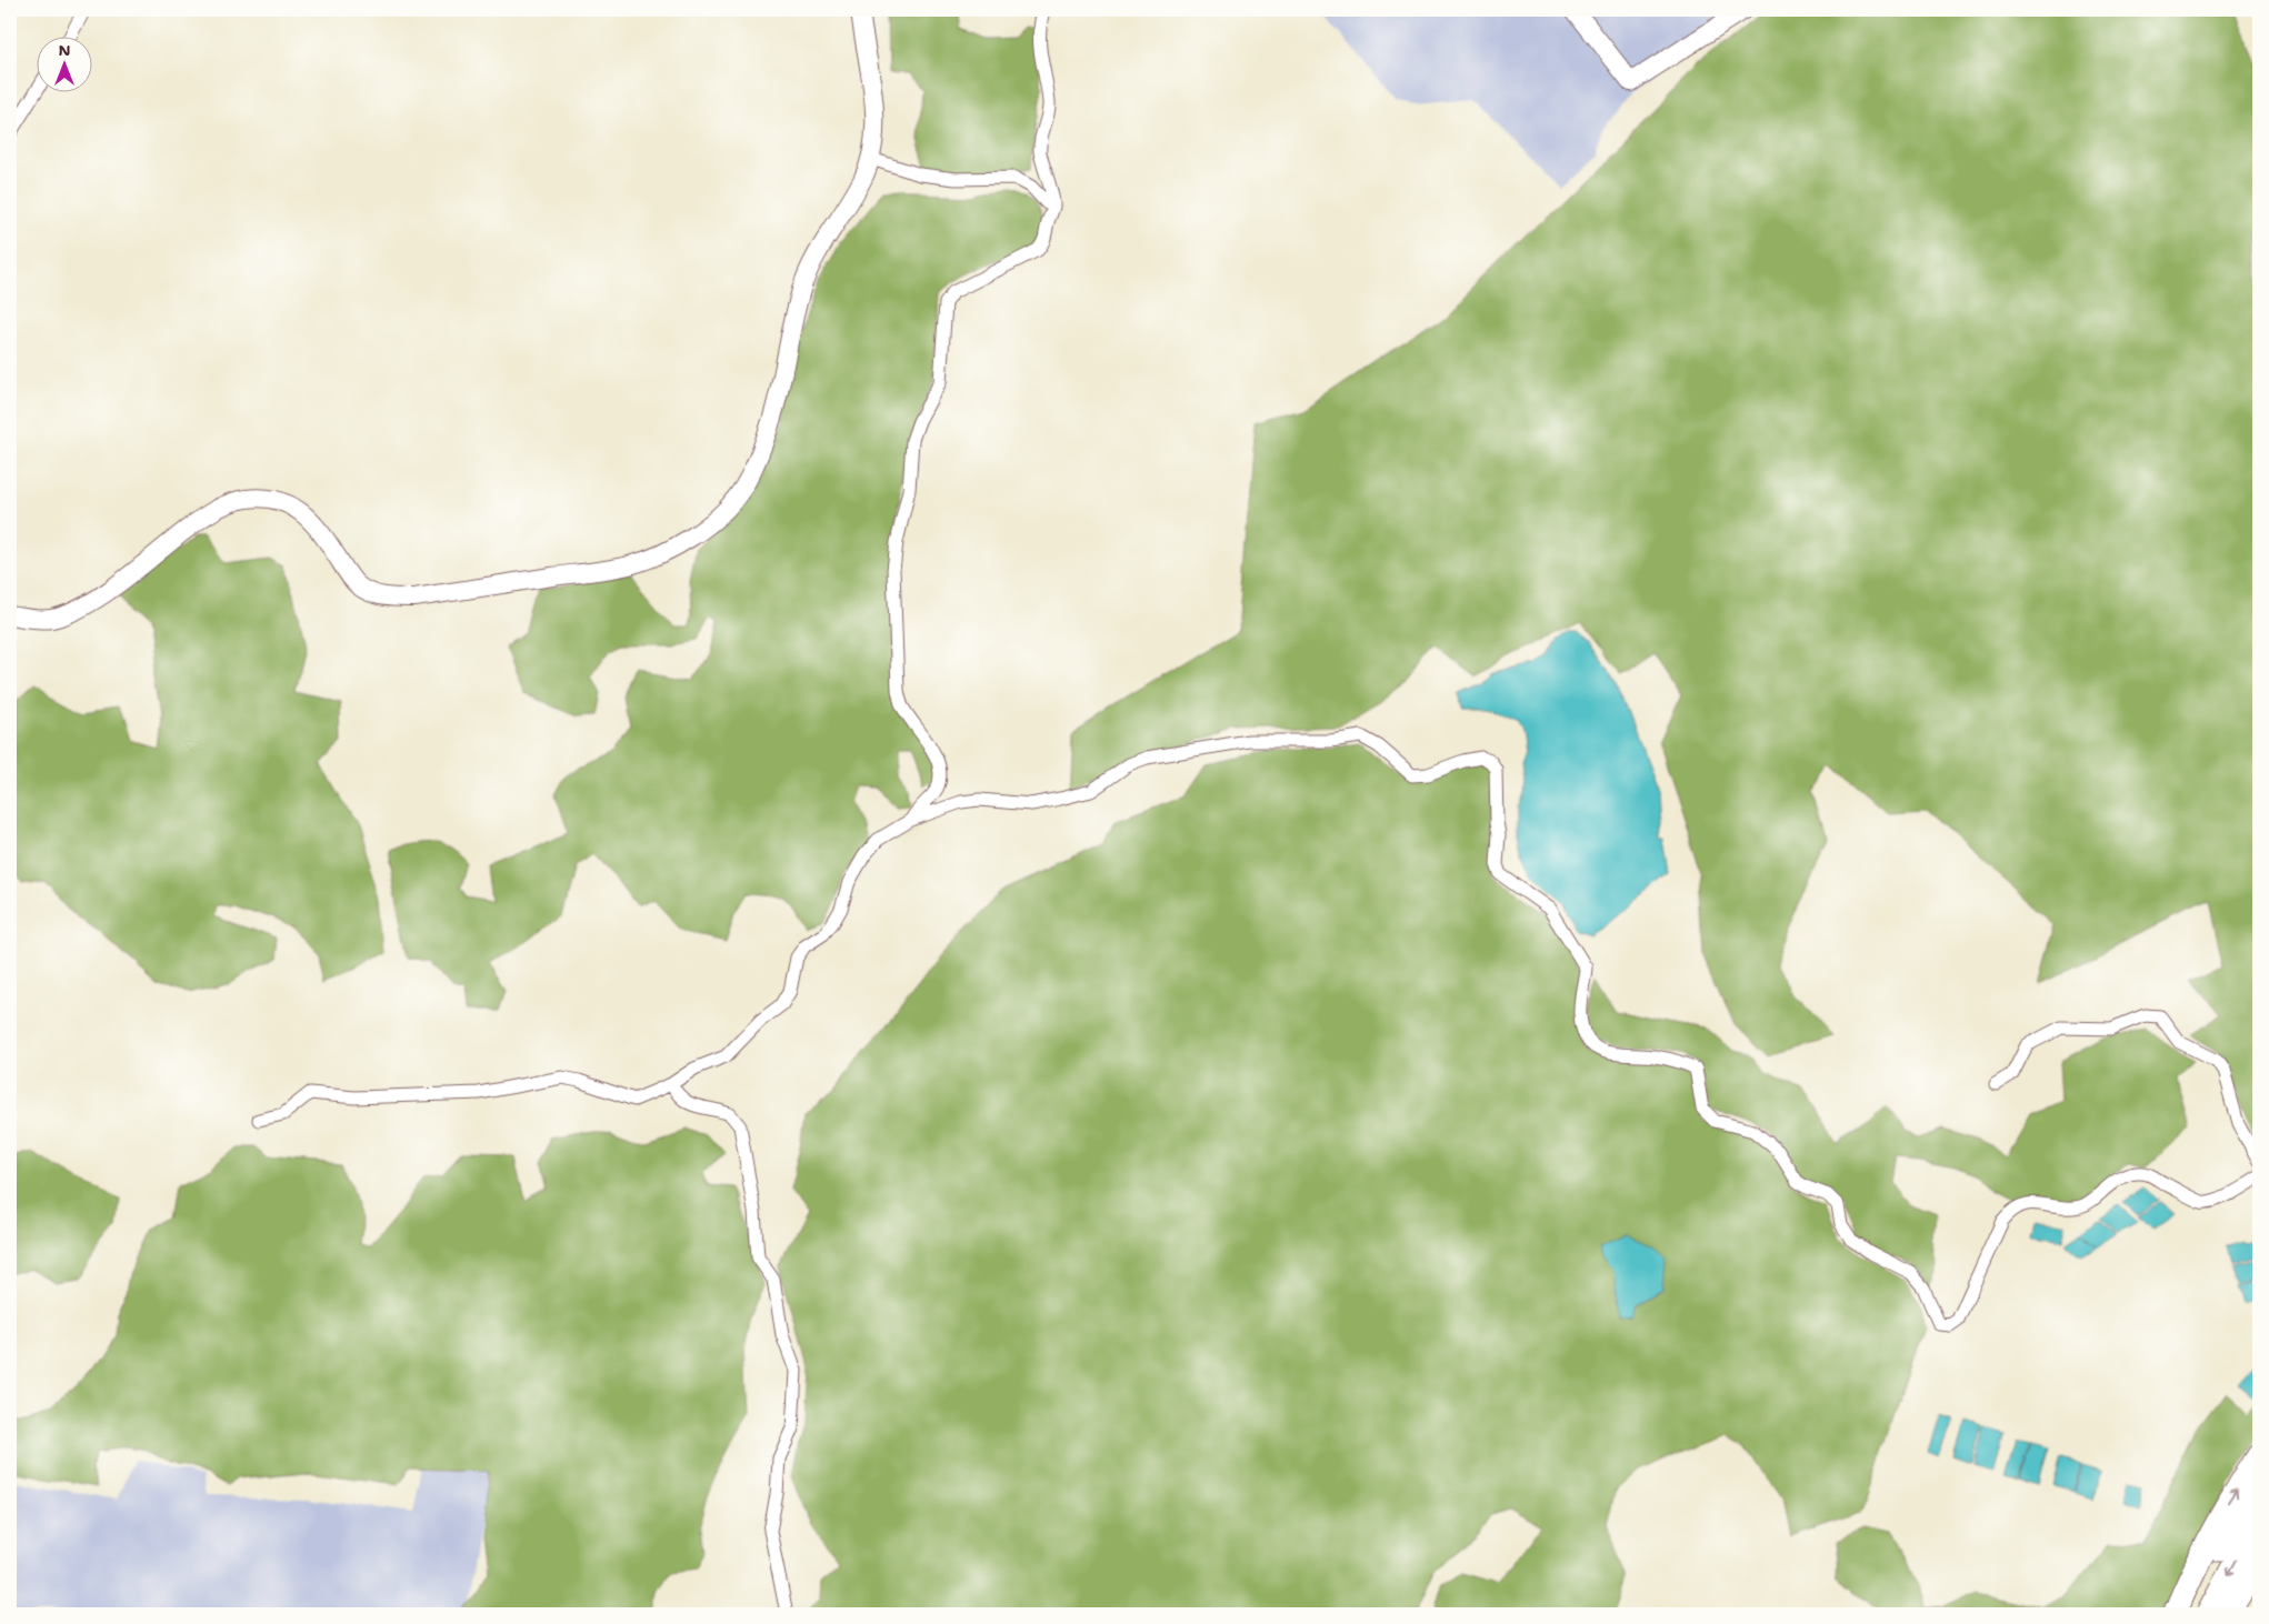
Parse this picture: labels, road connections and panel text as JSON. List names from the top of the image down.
{
  "north": "top"
}
